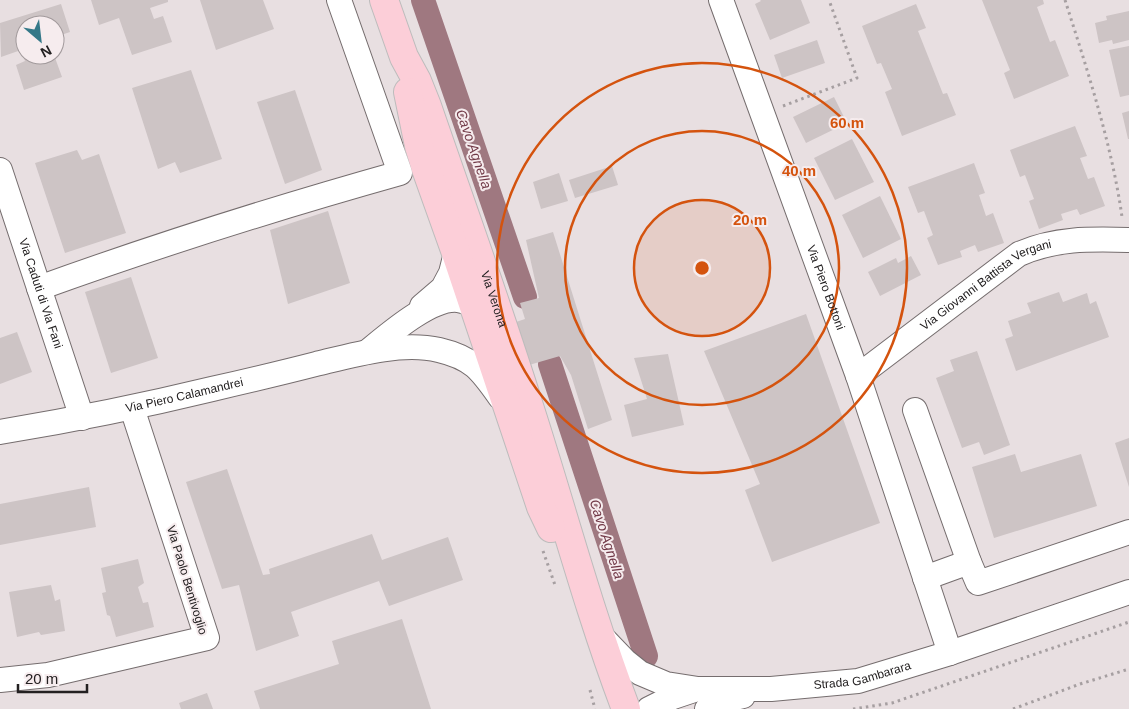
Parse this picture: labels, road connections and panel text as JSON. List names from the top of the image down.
{
  "streets": {
    "main road": ["Via Verona"],
    "street": [
      "Via Giovanni Battista Vergani",
      "Via Piero Bottoni",
      "Via Caduti di Via Fani",
      "Via Piero Calamandrei",
      "Via Paolo Bentivoglio",
      "Strada Gambarara"
    ]
  },
  "crossings": [
    ["Via Giovanni Battista Vergani", "Via Piero Bottoni"],
    ["Via Piero Bottoni", "Strada Gambarara"],
    ["Via Caduti di Via Fani", "Via Piero Calamandrei"],
    ["Via Verona", "Via Piero Calamandrei"],
    ["Via Piero Calamandrei", "Via Paolo Bentivoglio"]
  ],
  "water": ["Cavo Agnella"],
  "scale_bar": "20 m",
  "north": "bottom right",
  "rings": ["60 m", "40 m", "20 m"]
}
